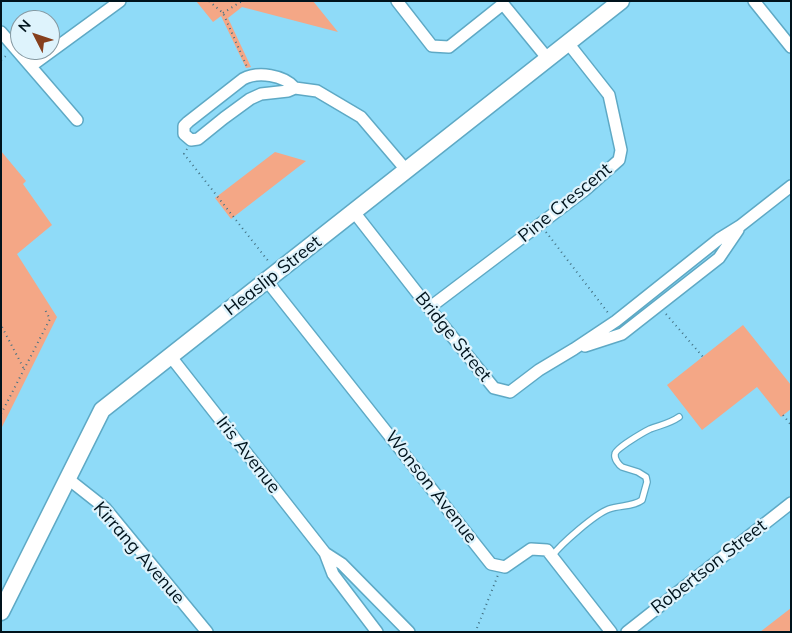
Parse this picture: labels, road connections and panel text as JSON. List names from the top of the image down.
{
  "streets": {
    "street": [
      "Pine Crescent",
      "Heaslip Street",
      "Bridge Street",
      "Iris Avenue",
      "Wonson Avenue",
      "Kirrang Avenue",
      "Robertson Street"
    ]
  },
  "crossings": [
    ["Pine Crescent", "Heaslip Street"],
    ["Pine Crescent", "Bridge Street"],
    ["Heaslip Street", "Bridge Street"],
    ["Heaslip Street", "Iris Avenue"],
    ["Heaslip Street", "Wonson Avenue"],
    ["Heaslip Street", "Kirrang Avenue"]
  ],
  "north": "top left"
}
